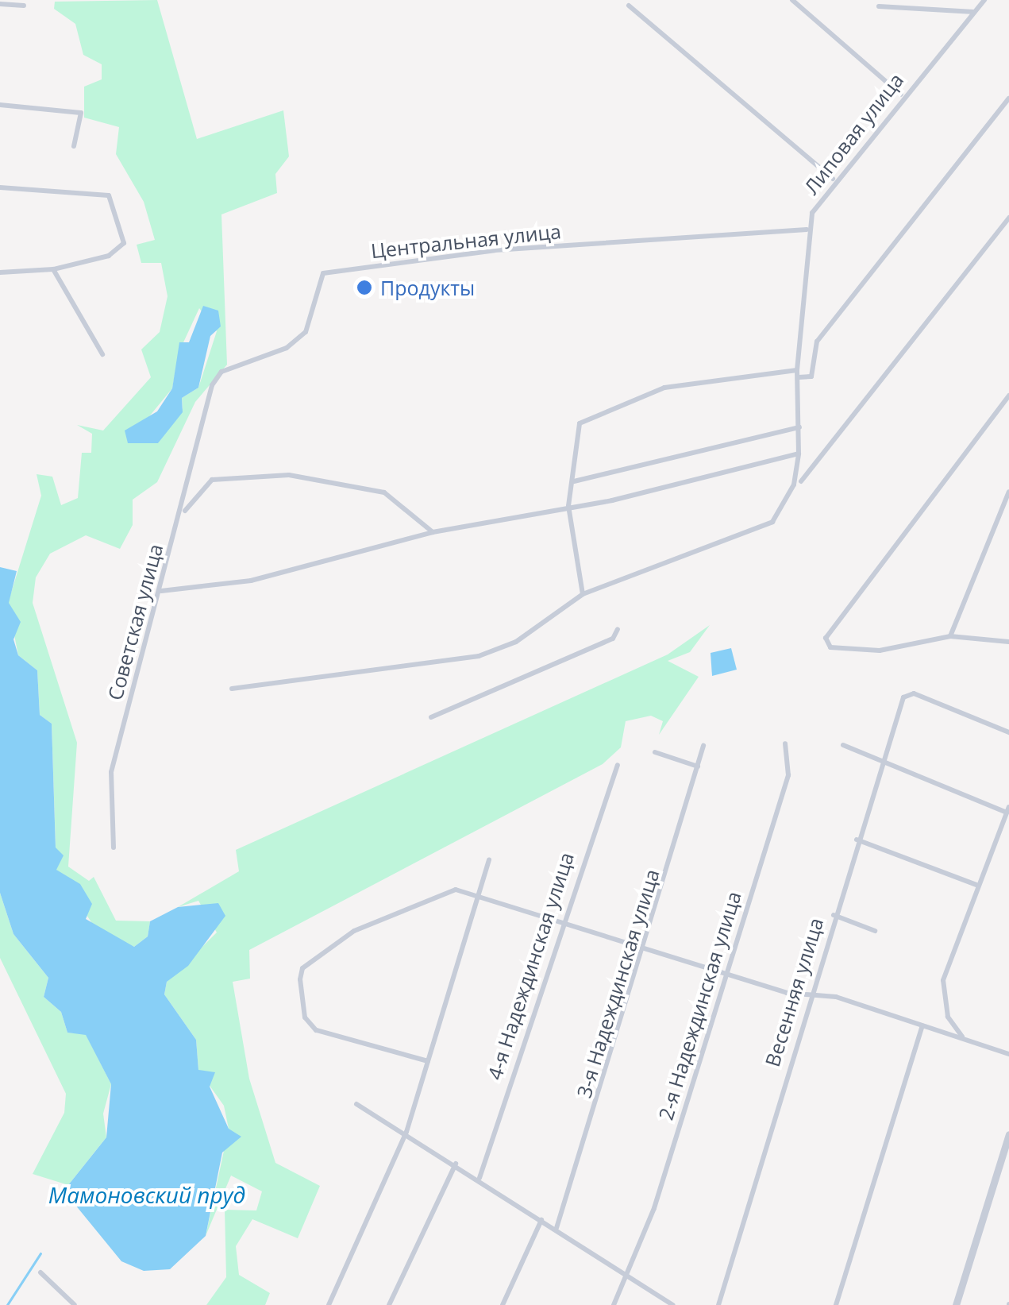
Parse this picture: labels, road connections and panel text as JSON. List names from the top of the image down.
{
  "streets": {
    "street": [
      "Липовая улица",
      "Центральная улица",
      "Советская улица",
      "4-я Надеждинская улица",
      "3-я Надеждинская улица",
      "Весенняя улица",
      "2-я Надеждинская улица"
    ]
  },
  "crossings": [
    ["Липовая улица", "Центральная улица"],
    ["Центральная улица", "Советская улица"]
  ],
  "water": ["Мамоновский пруд"],
  "places": ["Продукты"]
}
